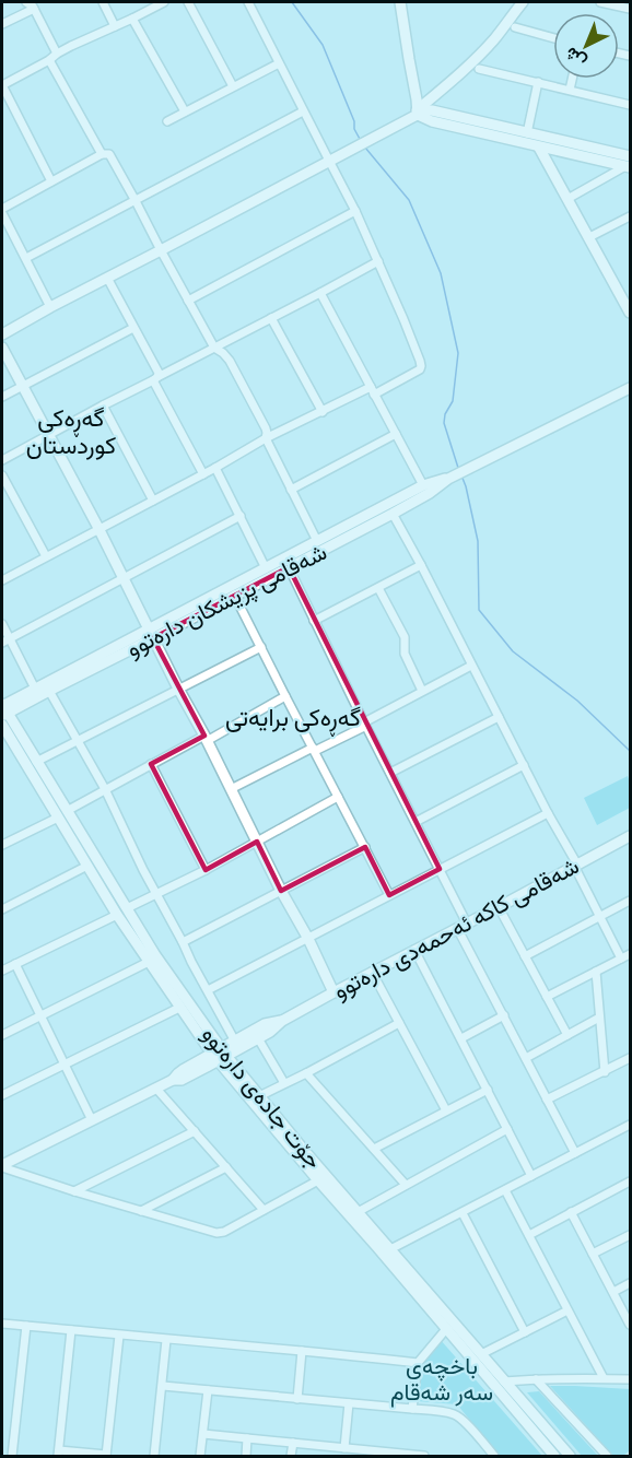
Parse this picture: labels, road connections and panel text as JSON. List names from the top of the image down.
{
  "streets": {
    "main road": ["شەقامی پزیشکان دارەتوو", "شەقامی کاکە ئەحمەدی دارەتوو", "جۆت جادەی دارەتوو"]
  },
  "crossings": [
    ["شەقامی پزیشکان دارەتوو", "جۆت جادەی دارەتوو"],
    ["شەقامی کاکە ئەحمەدی دارەتوو", "جۆت جادەی دارەتوو"]
  ],
  "districts": ["گەڕەکی کوردستان", "گەڕەکی برایەتی"],
  "parks": ["باخچەی سەر شەقام"],
  "north": "bottom left"
}
